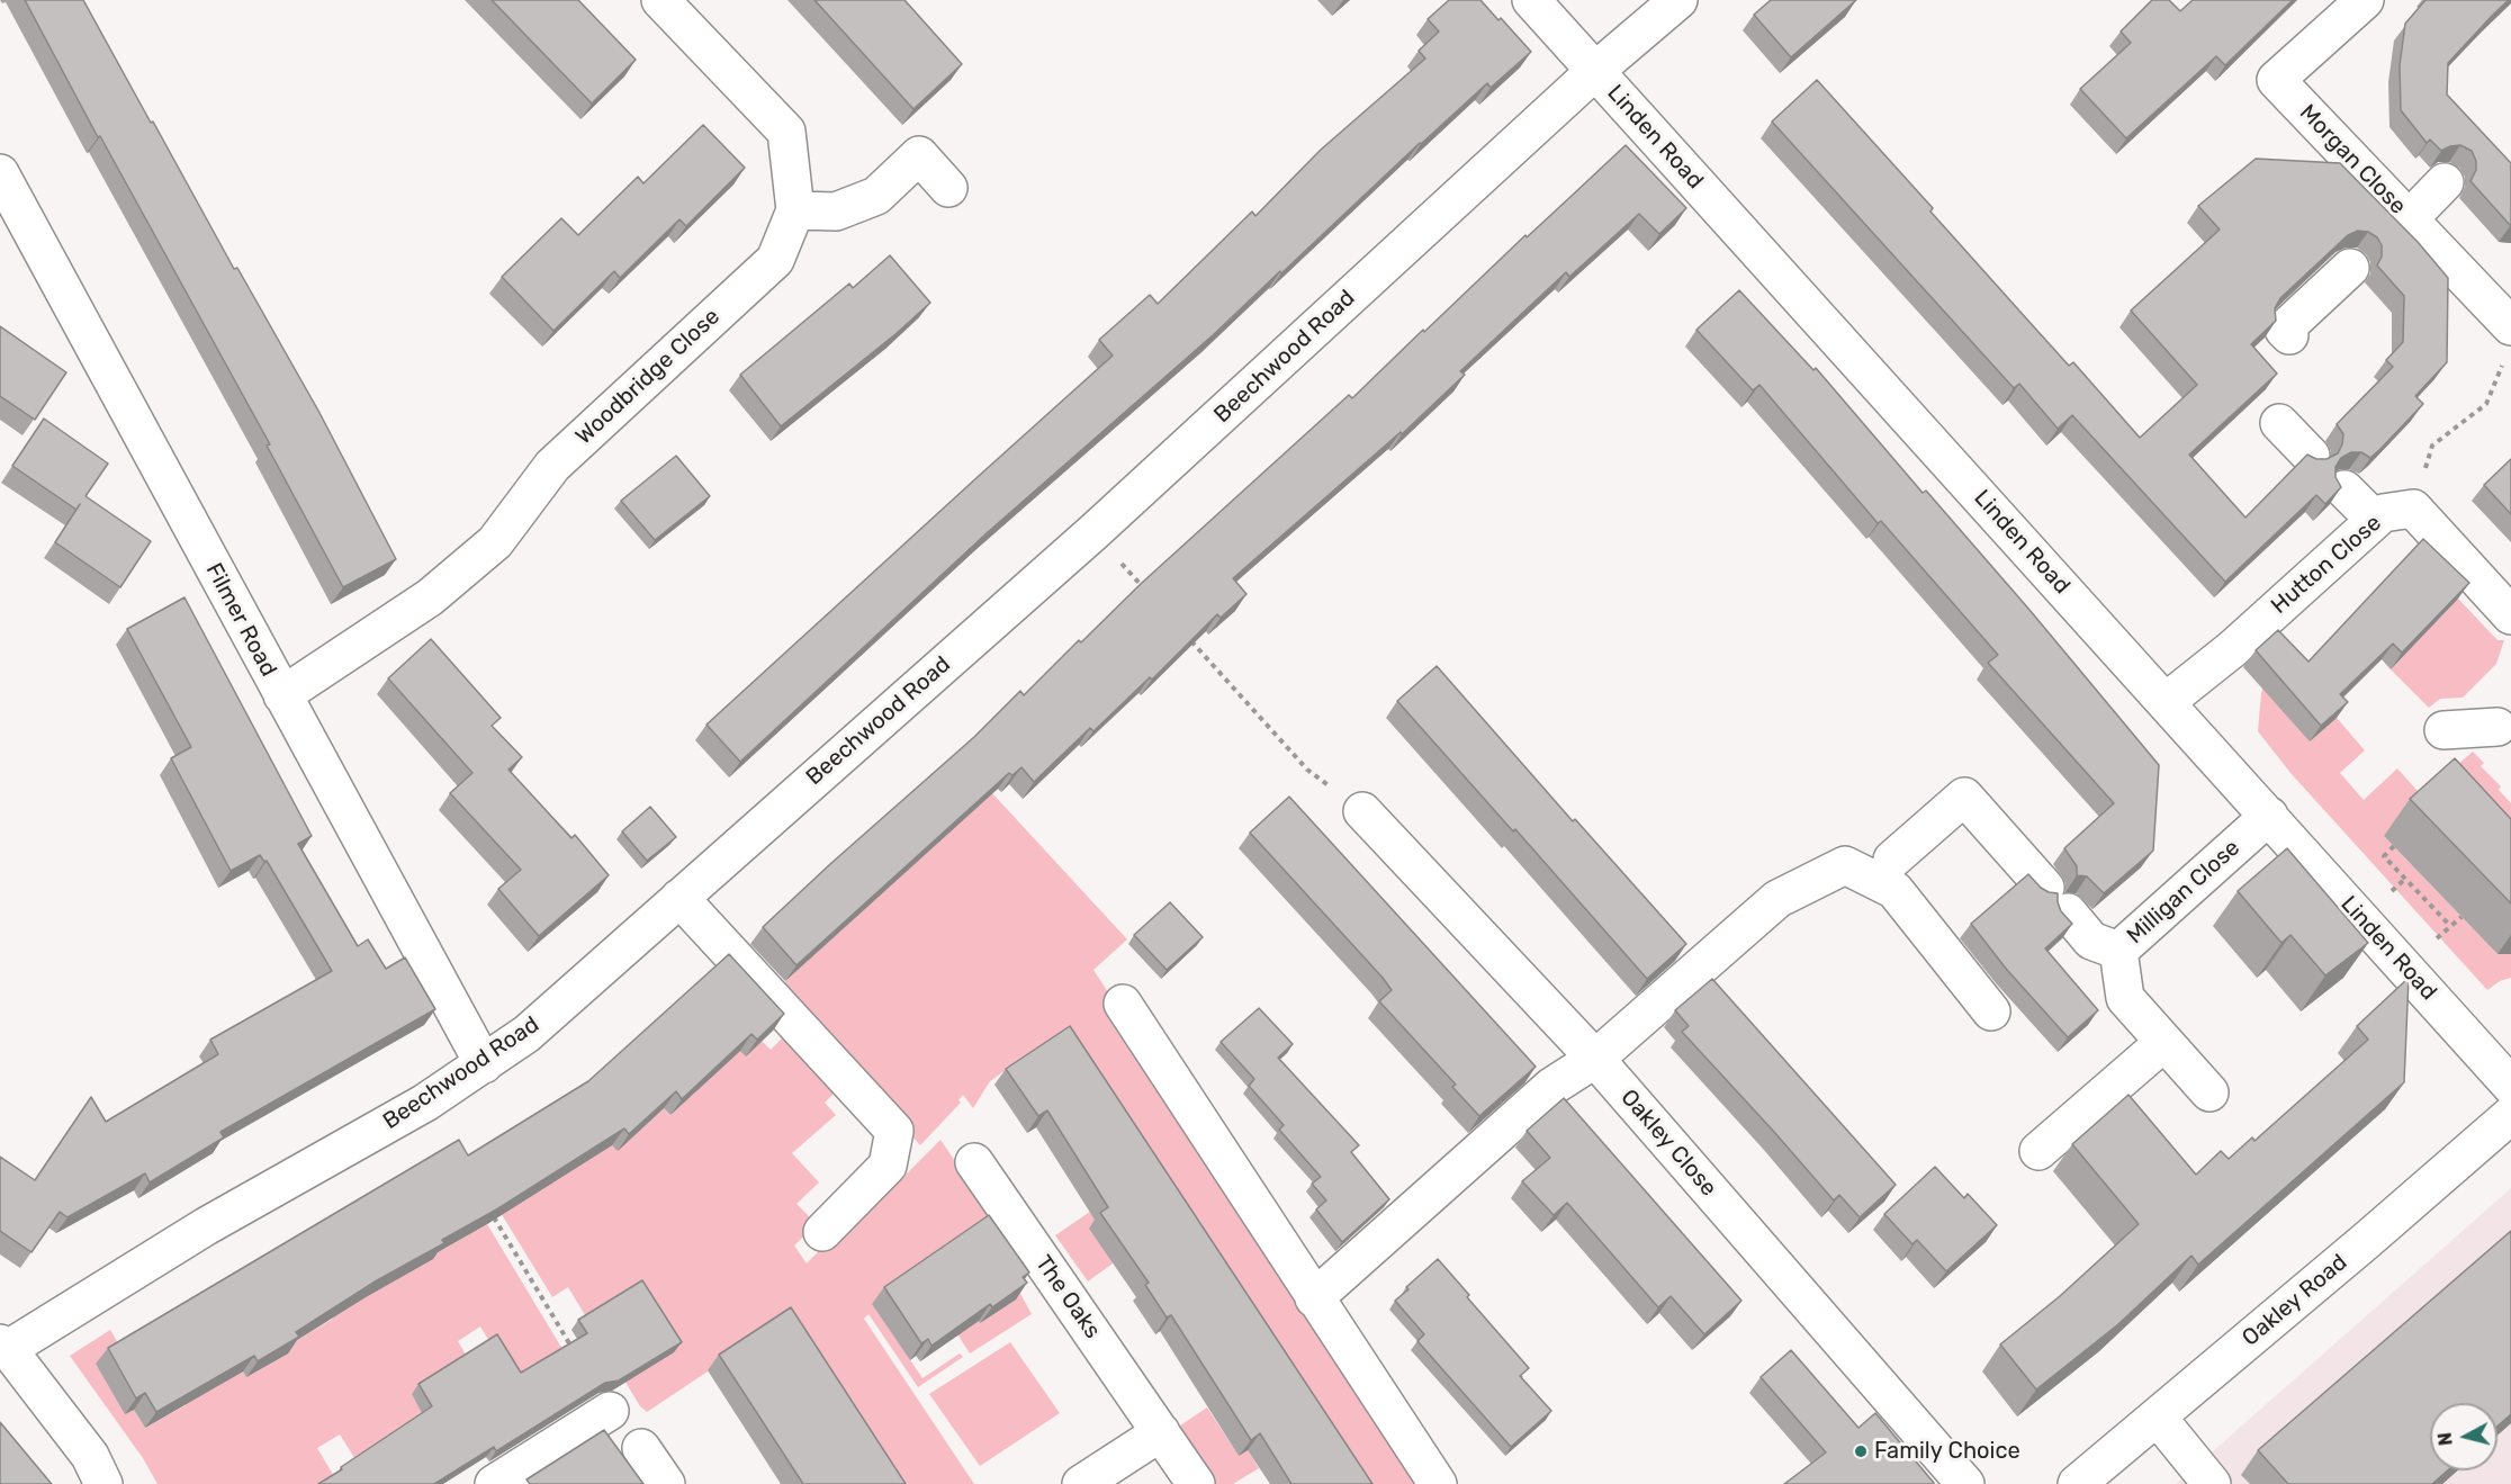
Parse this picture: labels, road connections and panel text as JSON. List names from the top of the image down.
{
  "streets": {
    "street": [
      "Linden Road",
      "Morgan Close",
      "Beechwood Road",
      "Woodbridge Close",
      "Hutton Close",
      "Filmer Road",
      "Milligan Close",
      "Oakley Close",
      "The Oaks",
      "Oakley Road"
    ]
  },
  "crossings": [
    ["Linden Road", "Beechwood Road"],
    ["Linden Road", "Hutton Close"],
    ["Linden Road", "Milligan Close"],
    ["Beechwood Road", "Filmer Road"],
    ["Woodbridge Close", "Filmer Road"]
  ],
  "places": ["Family Choice"],
  "north": "left"
}
